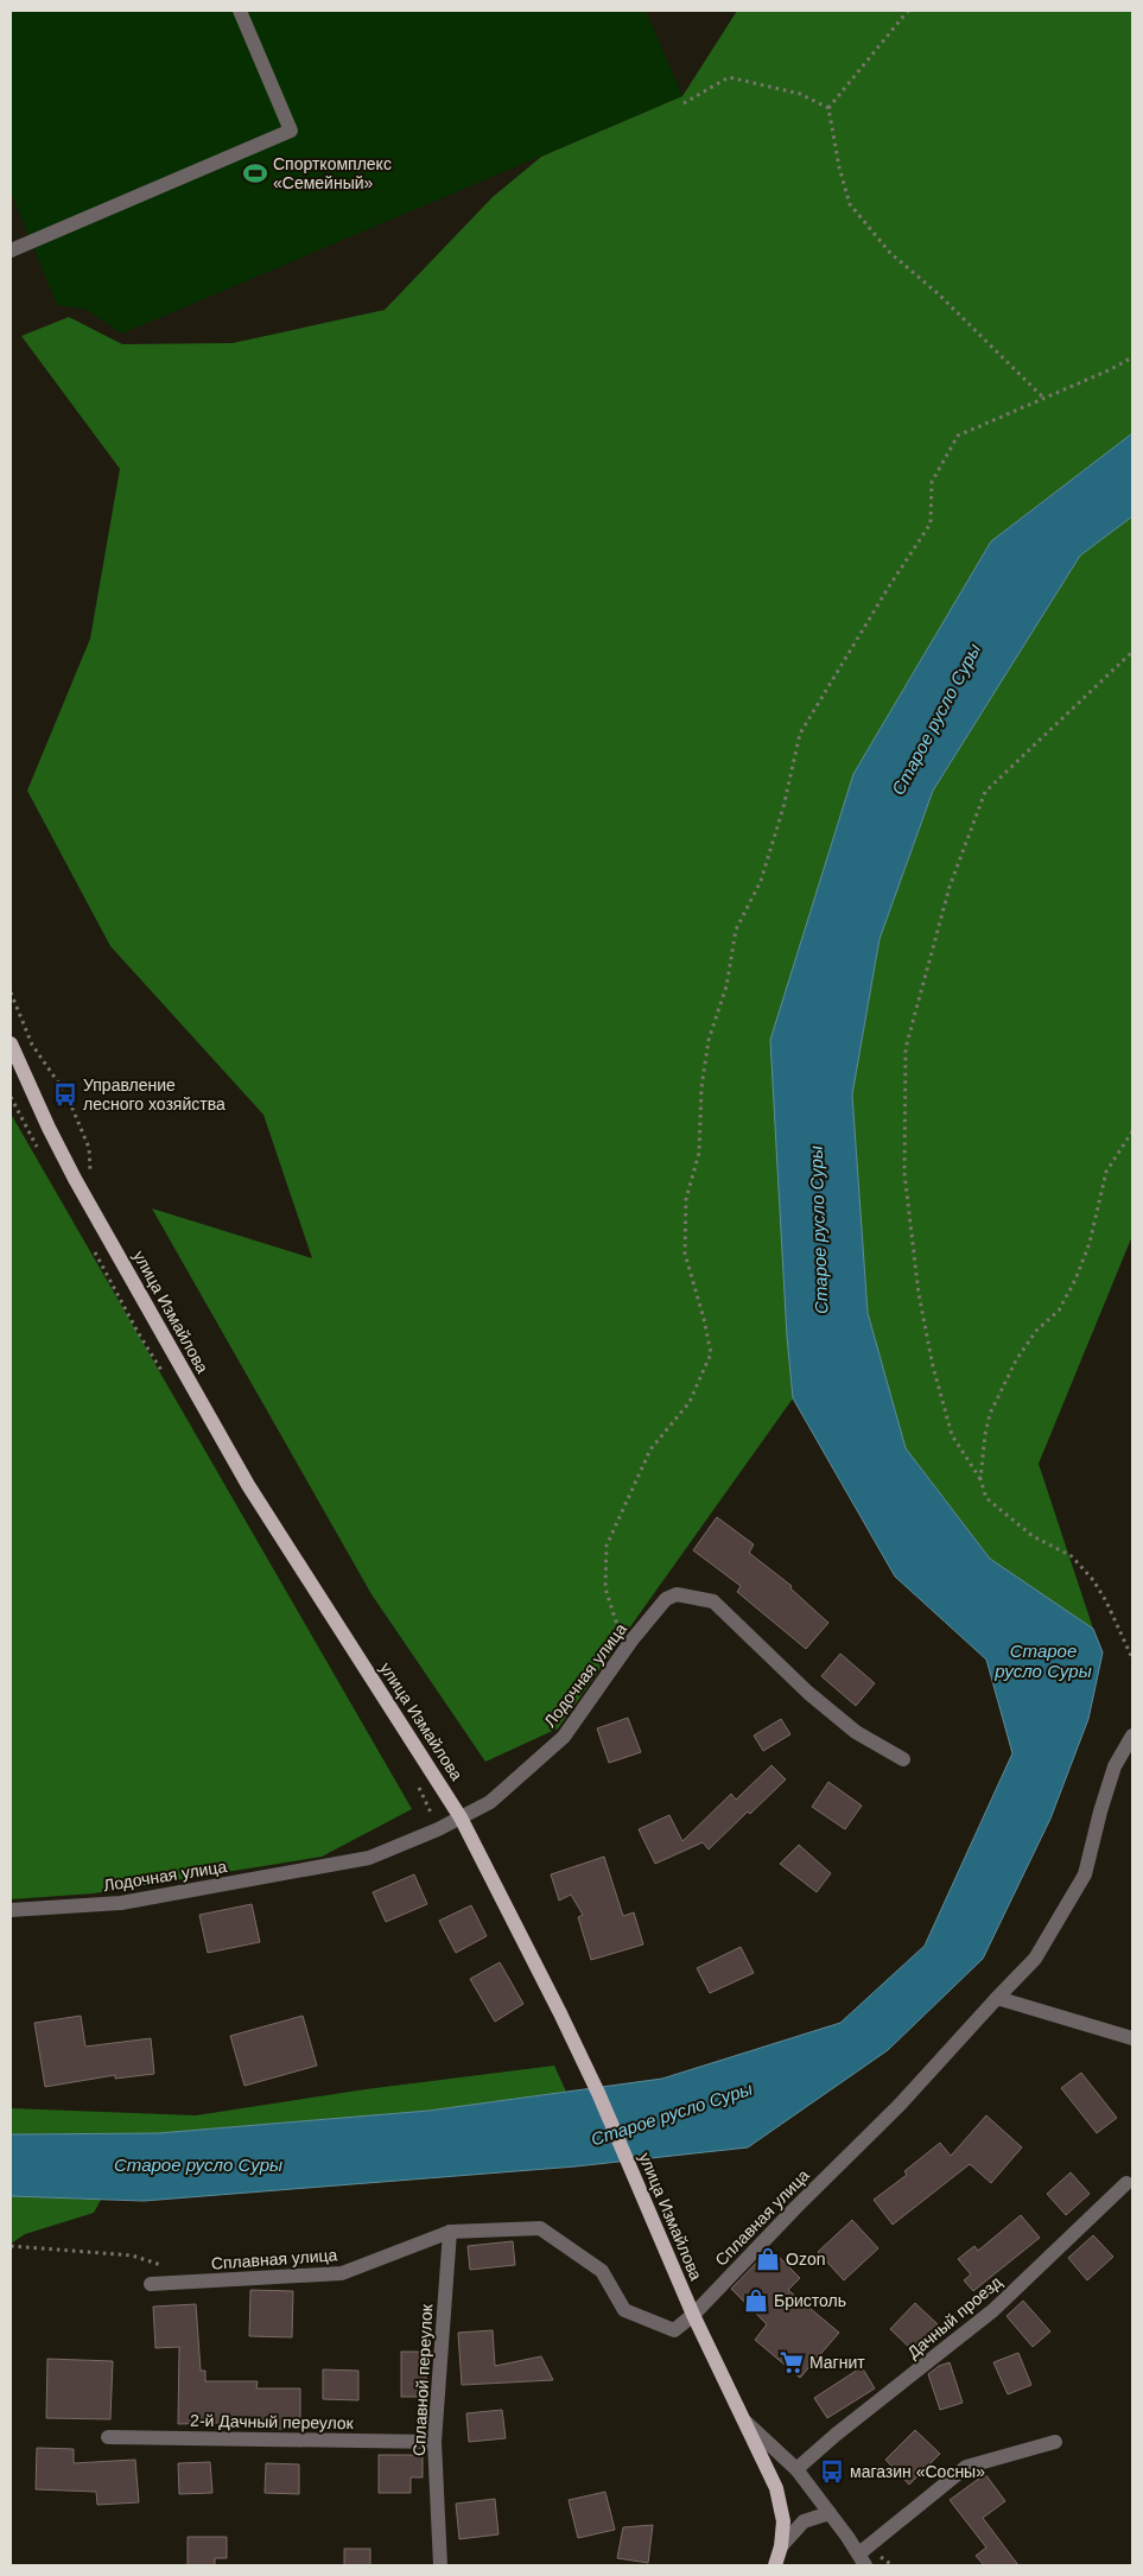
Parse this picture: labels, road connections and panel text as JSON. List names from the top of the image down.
{
  "streets": {
    "main road": ["улица Измайлова"],
    "street": [
      "Лодочная улица",
      "Сплавная улица",
      "Дачный проезд",
      "Сплавной переулок",
      "2-й Дачный переулок"
    ]
  },
  "crossings": [
    ["улица Измайлова", "Лодочная улица"],
    ["улица Измайлова", "Сплавная улица"],
    ["Сплавная улица", "Сплавной переулок"],
    ["Сплавной переулок", "2-й Дачный переулок"]
  ],
  "water": ["Старое русло Суры"],
  "places": {
    "sports": ["Спорткомплекс «Семейный»"],
    "bus stop": ["Управление лесного хозяйства", "магазин «Сосны»"],
    "shop": ["Ozon", "Бристоль"],
    "supermarket": ["Магнит"]
  }
}
